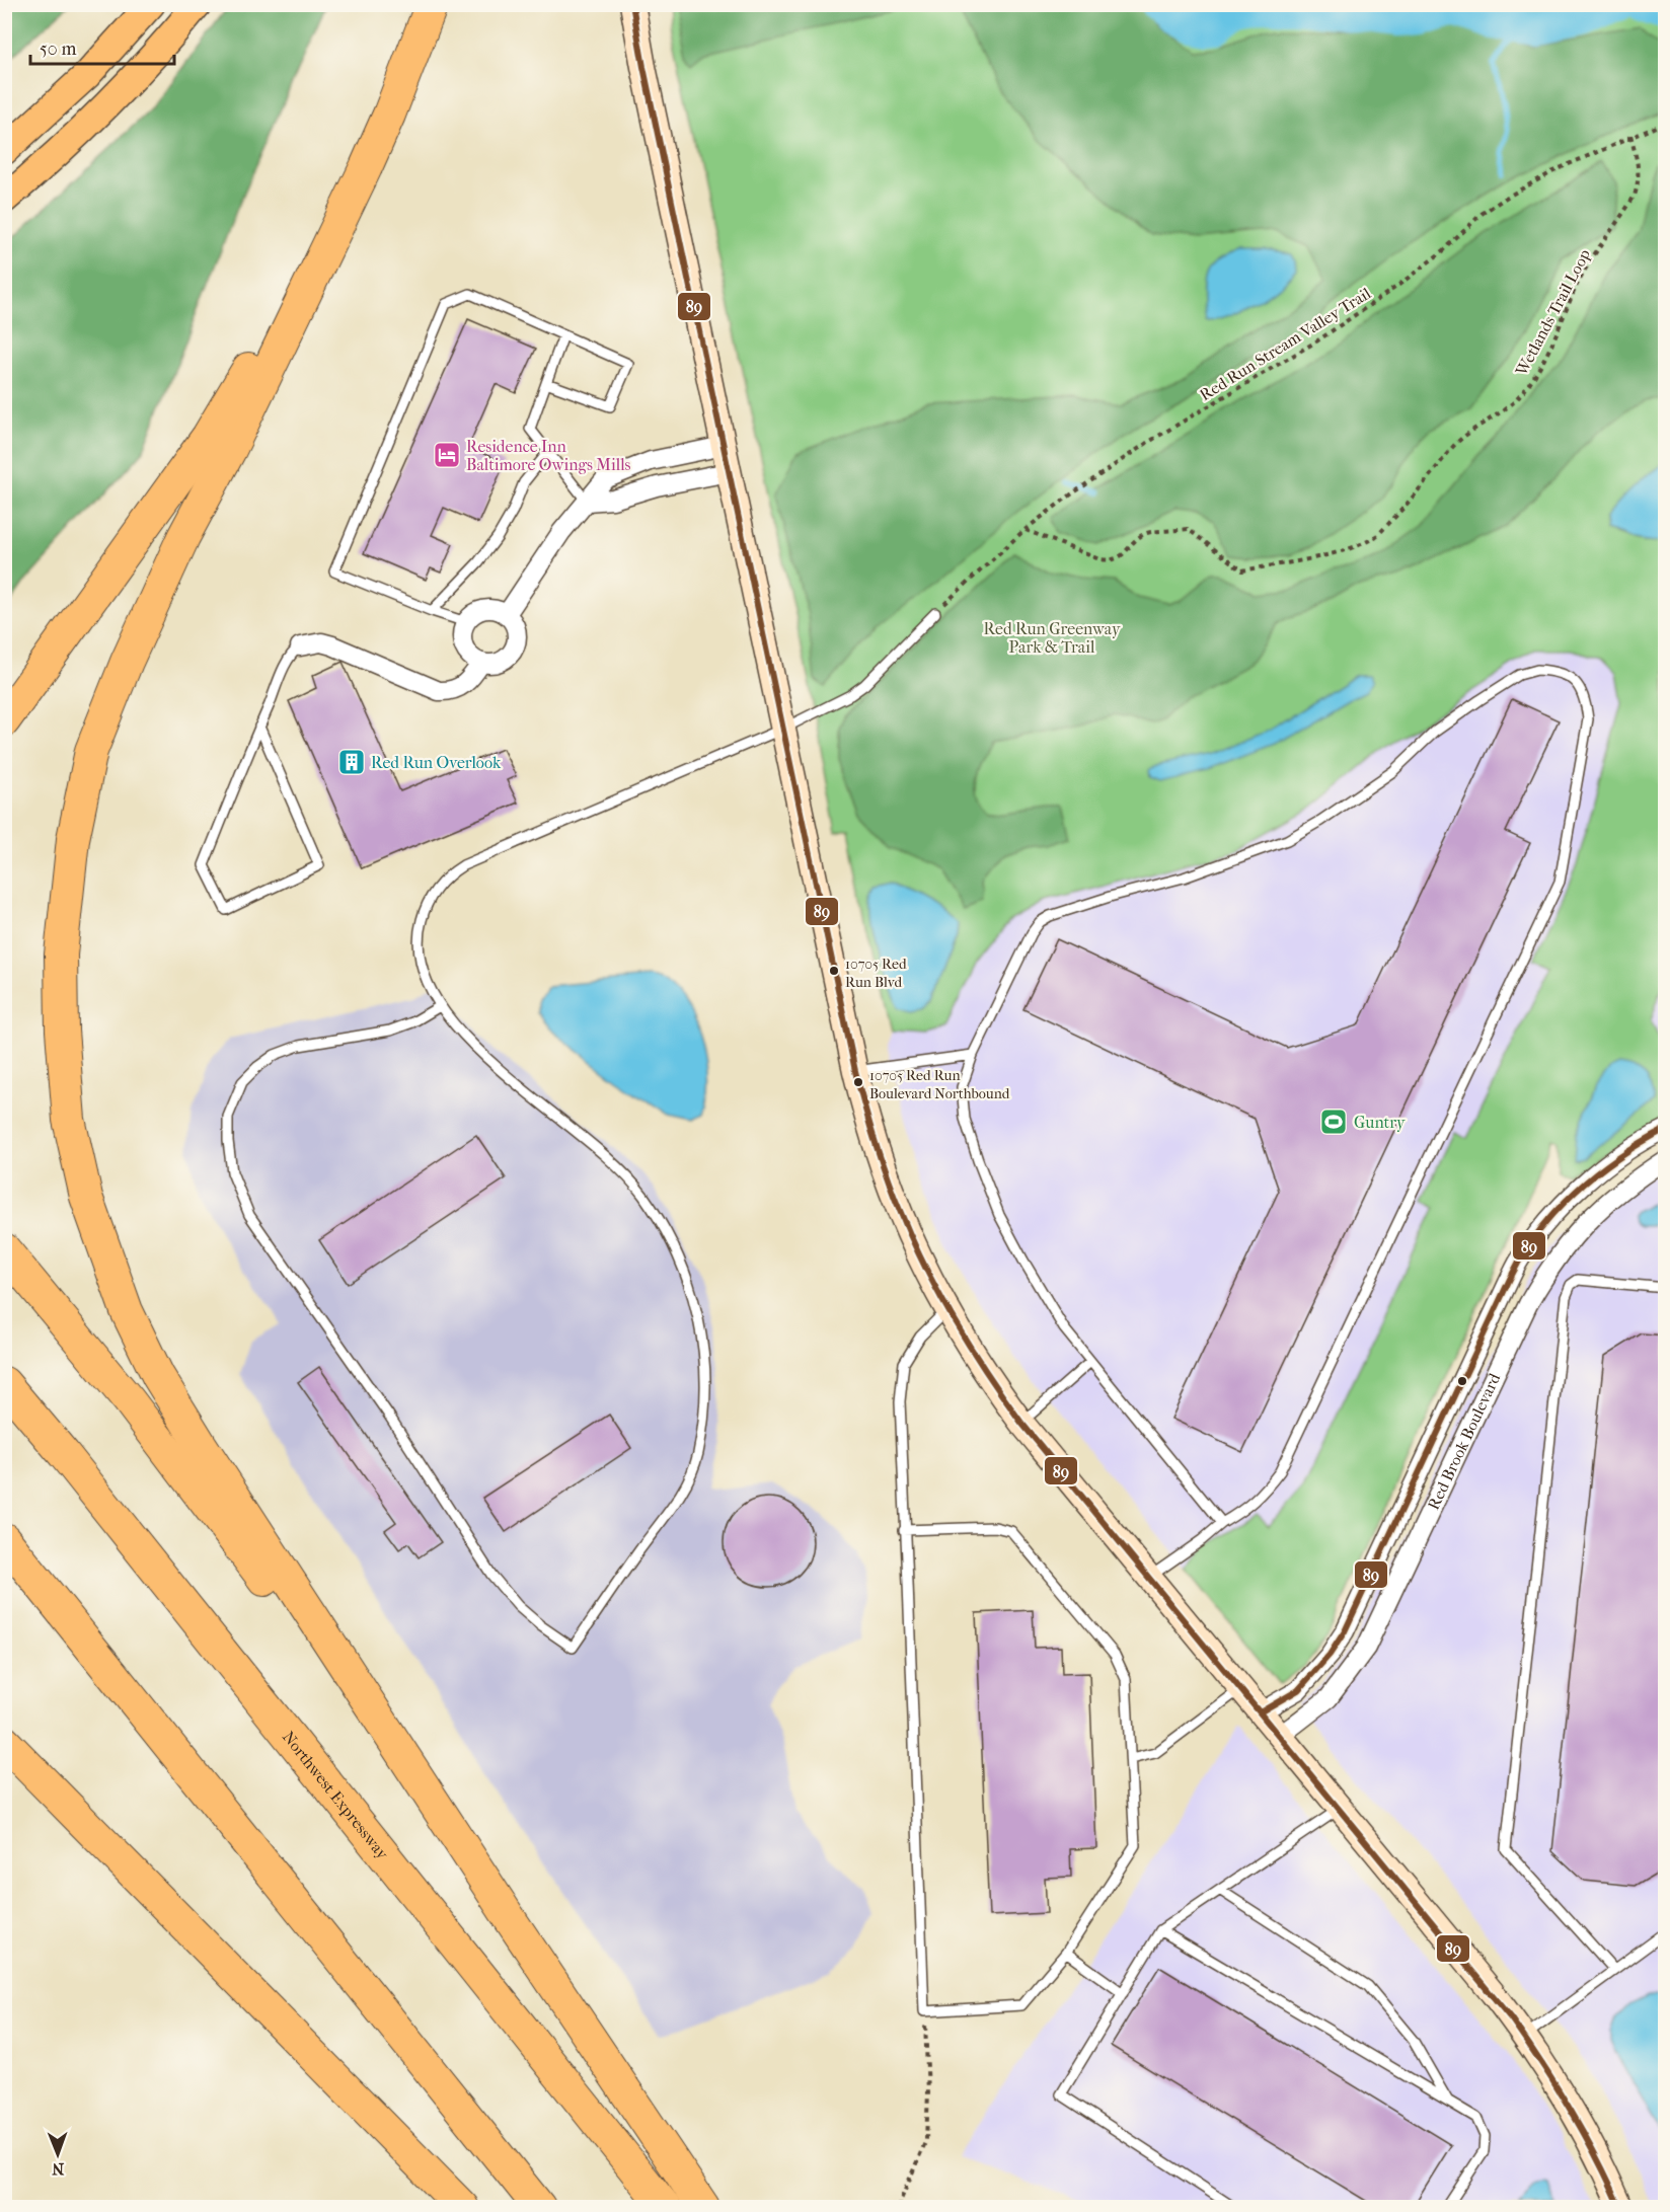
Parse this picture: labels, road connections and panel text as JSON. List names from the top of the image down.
{
  "streets": {
    "highway": ["Northwest Expressway"],
    "street": ["Red Brook Boulevard"],
    "path": ["Wetlands Trail Loop", "Red Run Stream Valley Trail"]
  },
  "crossings": [
    ["Wetlands Trail Loop", "Red Run Stream Valley Trail"]
  ],
  "parks": ["Red Run Greenway Park & Trail"],
  "places": {
    "hotel": ["Residence Inn Baltimore Owings Mills"],
    "building": ["Red Run Overlook"],
    "other": ["10705 Red Run Blvd", "10705 Red Run Boulevard Northbound"],
    "sports": ["Guntry"]
  },
  "lines": ["transit line 89"],
  "scale_bar": "50 m",
  "north": "bottom"
}
